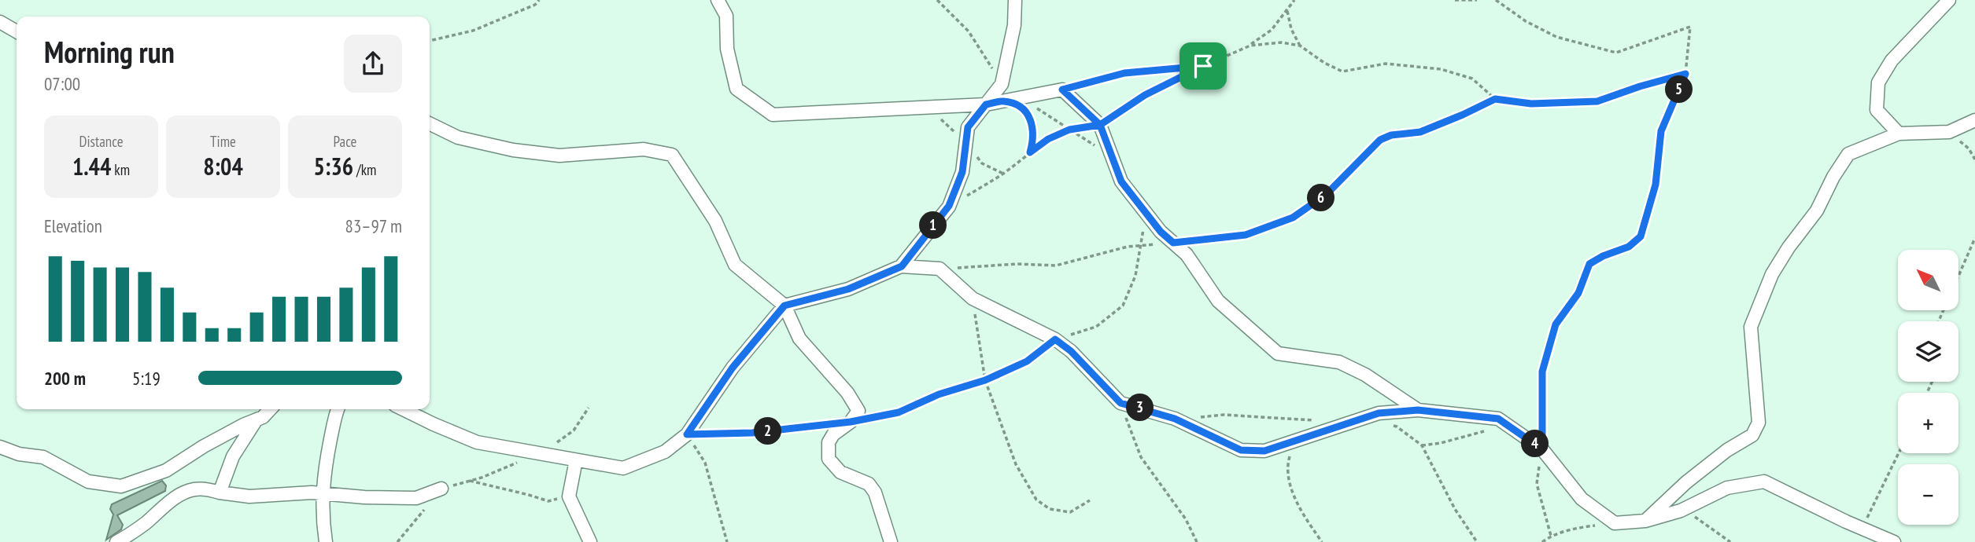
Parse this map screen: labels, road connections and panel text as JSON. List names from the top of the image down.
{
  "north": "top left",
  "page": {
    "heading": ["Morning run", "07:00"],
    "pins": [
      "5",
      "6",
      "1",
      "3",
      "2",
      "4"
    ],
    "stats": [
      ["Distance", "1.44 km"],
      ["Time", "8:04"],
      ["Pace", "5:36 /km"]
    ],
    "chart": ["Elevation", "83–97 m"],
    "map_buttons": ["+", "−"],
    "list": [
      {
        "name": "200 m",
        "note": "5:19"
      }
    ]
  }
}
